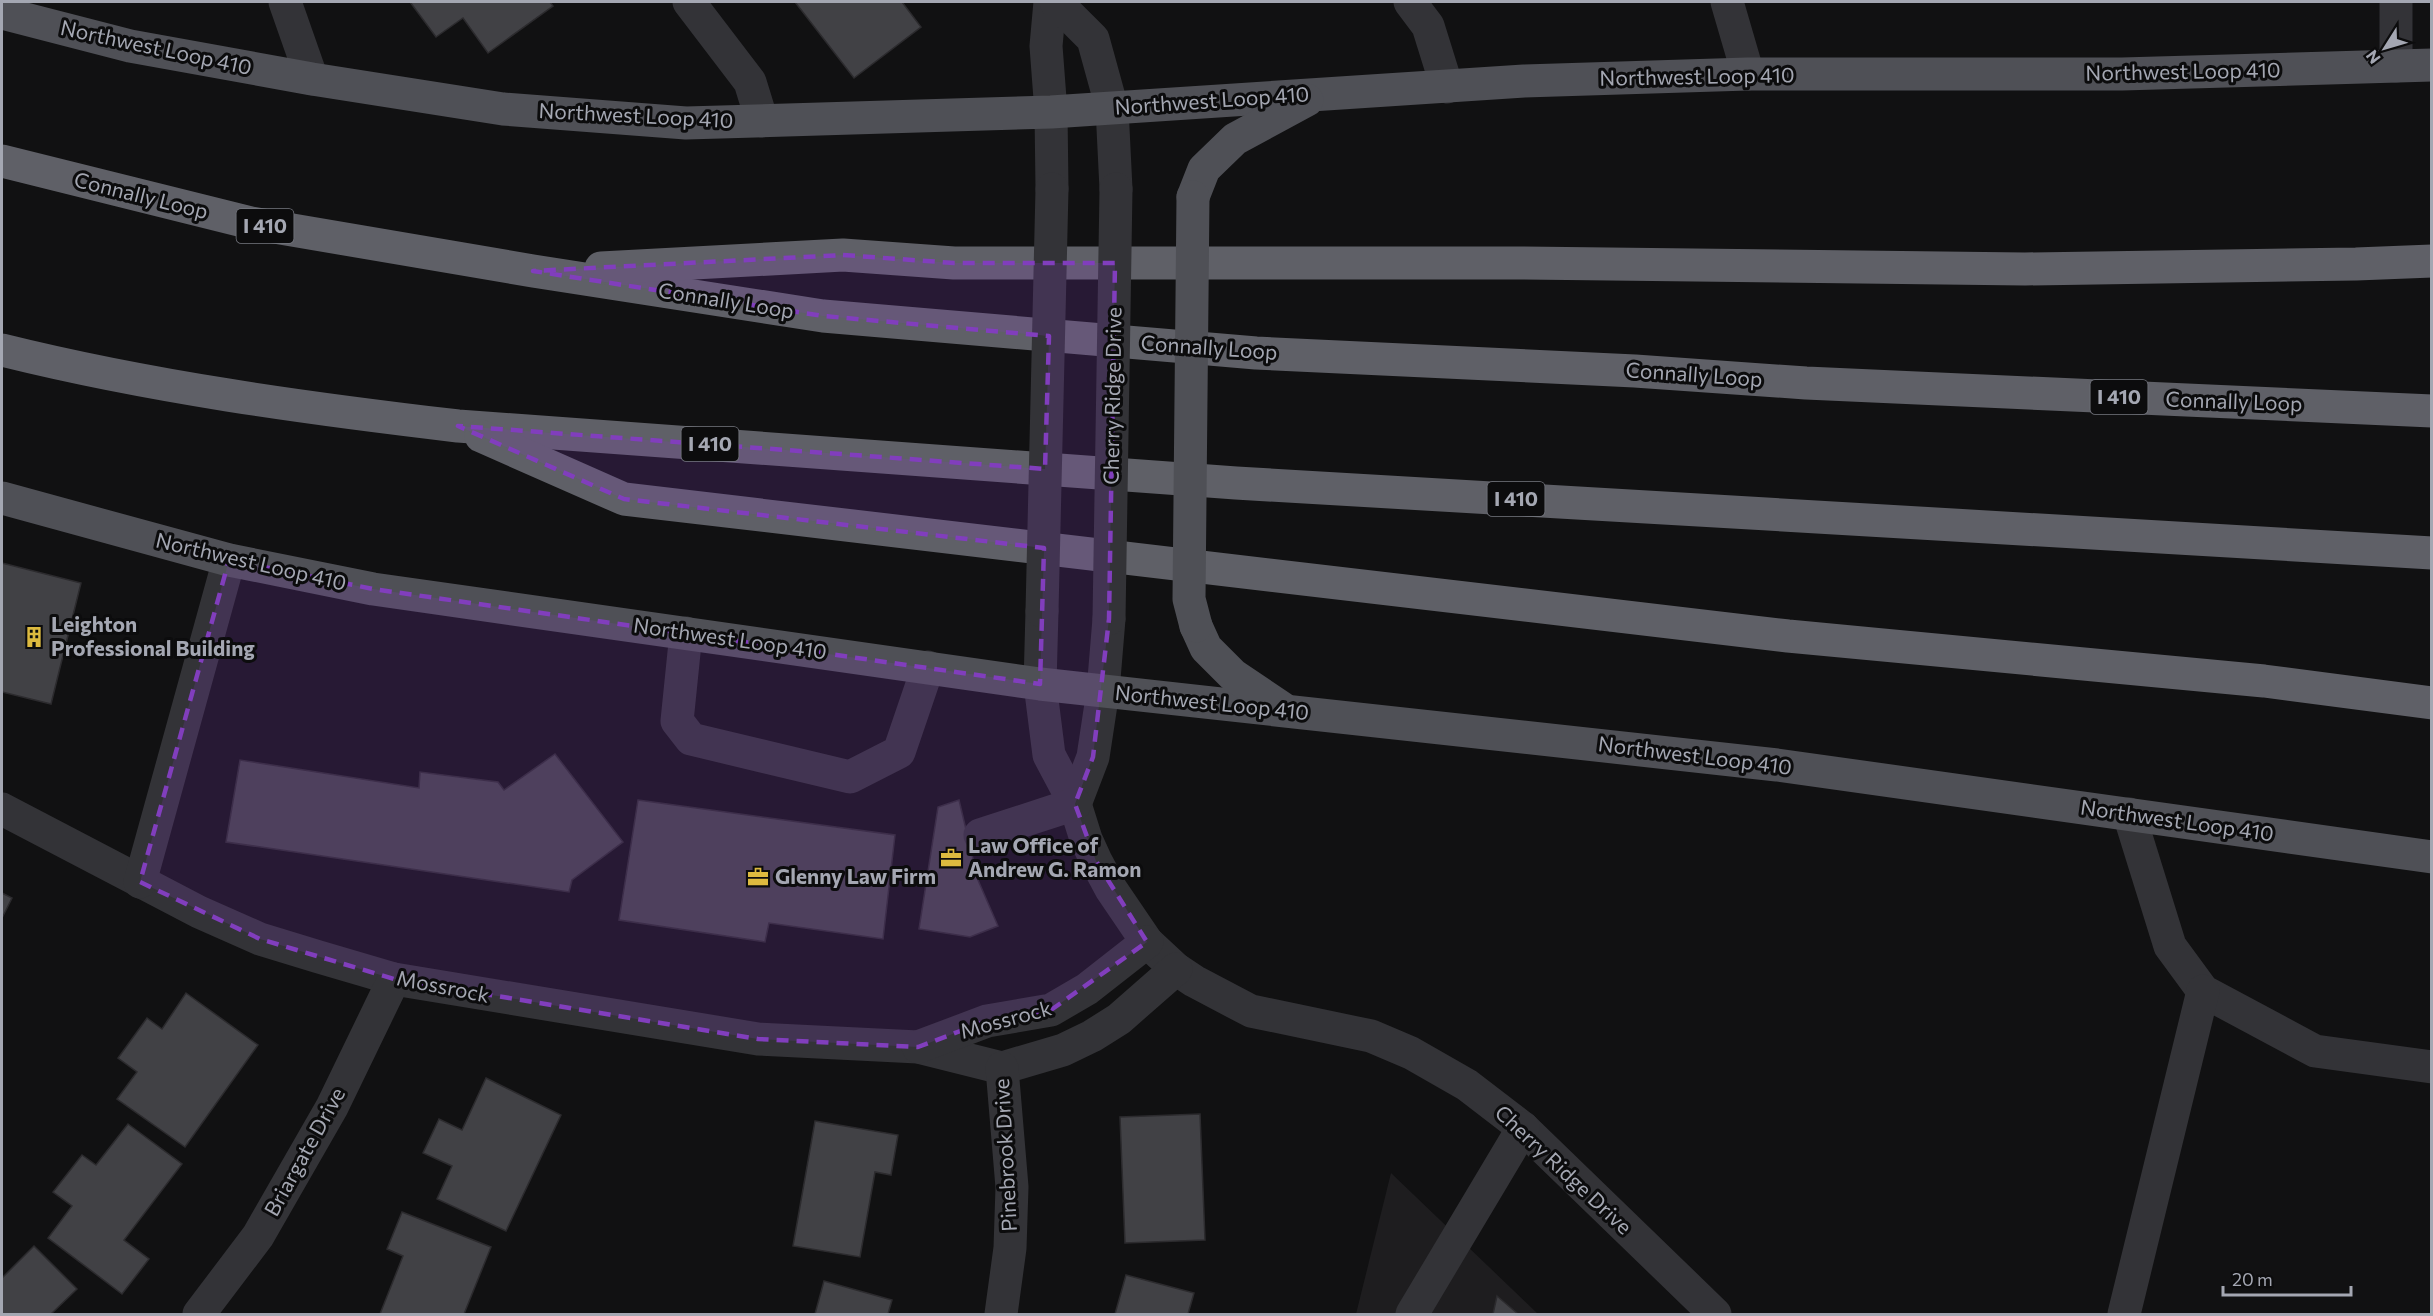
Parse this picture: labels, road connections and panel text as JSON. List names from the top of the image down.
{
  "streets": {
    "highway": ["Connally Loop", "I 410"],
    "main road": ["Northwest Loop 410"],
    "street": [
      "Cherry Ridge Drive",
      "Mossrock",
      "Briargate Drive",
      "Pinebrook Drive"
    ]
  },
  "crossings": [
    ["Northwest Loop 410", "Cherry Ridge Drive"],
    ["Cherry Ridge Drive", "Mossrock"],
    ["Mossrock", "Briargate Drive"],
    ["Mossrock", "Pinebrook Drive"]
  ],
  "places": {
    "building": ["Leighton Professional Building"],
    "office": ["Law Office of Andrew G. Ramon", "Glenny Law Firm"]
  },
  "scale_bar": "20 m",
  "north": "bottom left"
}
